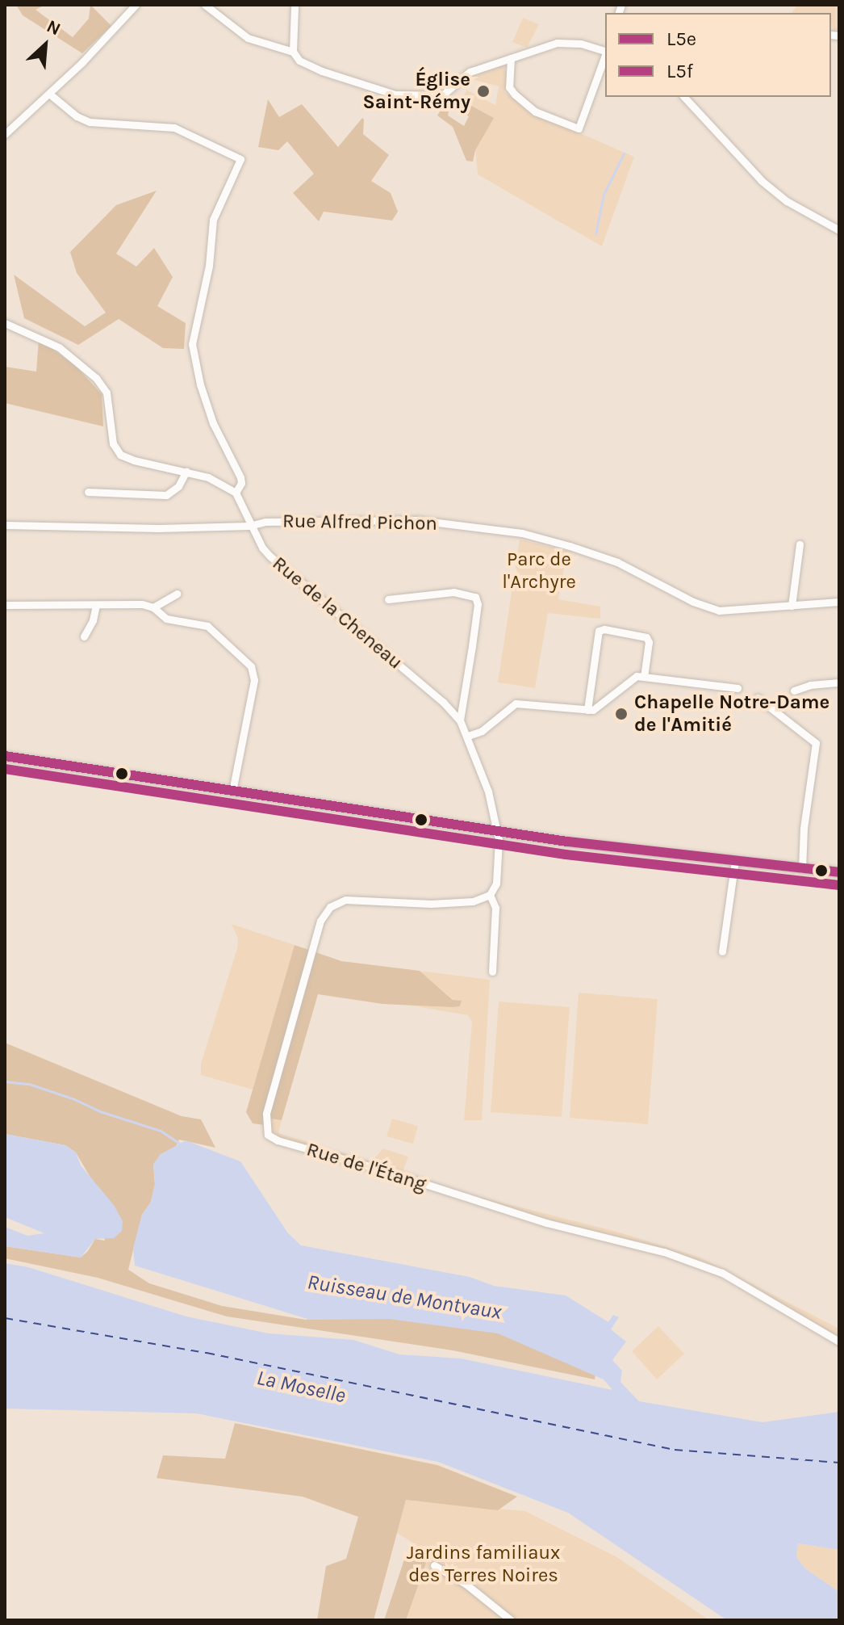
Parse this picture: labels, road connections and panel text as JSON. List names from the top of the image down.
{
  "streets": {
    "street": ["Rue Alfred Pichon", "Rue de la Cheneau", "Rue de l'Étang"]
  },
  "crossings": [
    ["Rue Alfred Pichon", "Rue de la Cheneau"],
    ["Rue de la Cheneau", "Rue de l'Étang"]
  ],
  "water": ["Ruisseau de Montvaux", "La Moselle"],
  "parks": ["Parc de l'Archyre", "Jardins familiaux des Terres Noires"],
  "places": ["Église Saint-Rémy", "Chapelle Notre-Dame de l'Amitié"],
  "lines": ["transit line L5e", "transit line L5f"],
  "legend": ["L5e", "L5f"],
  "north": "top right"
}
